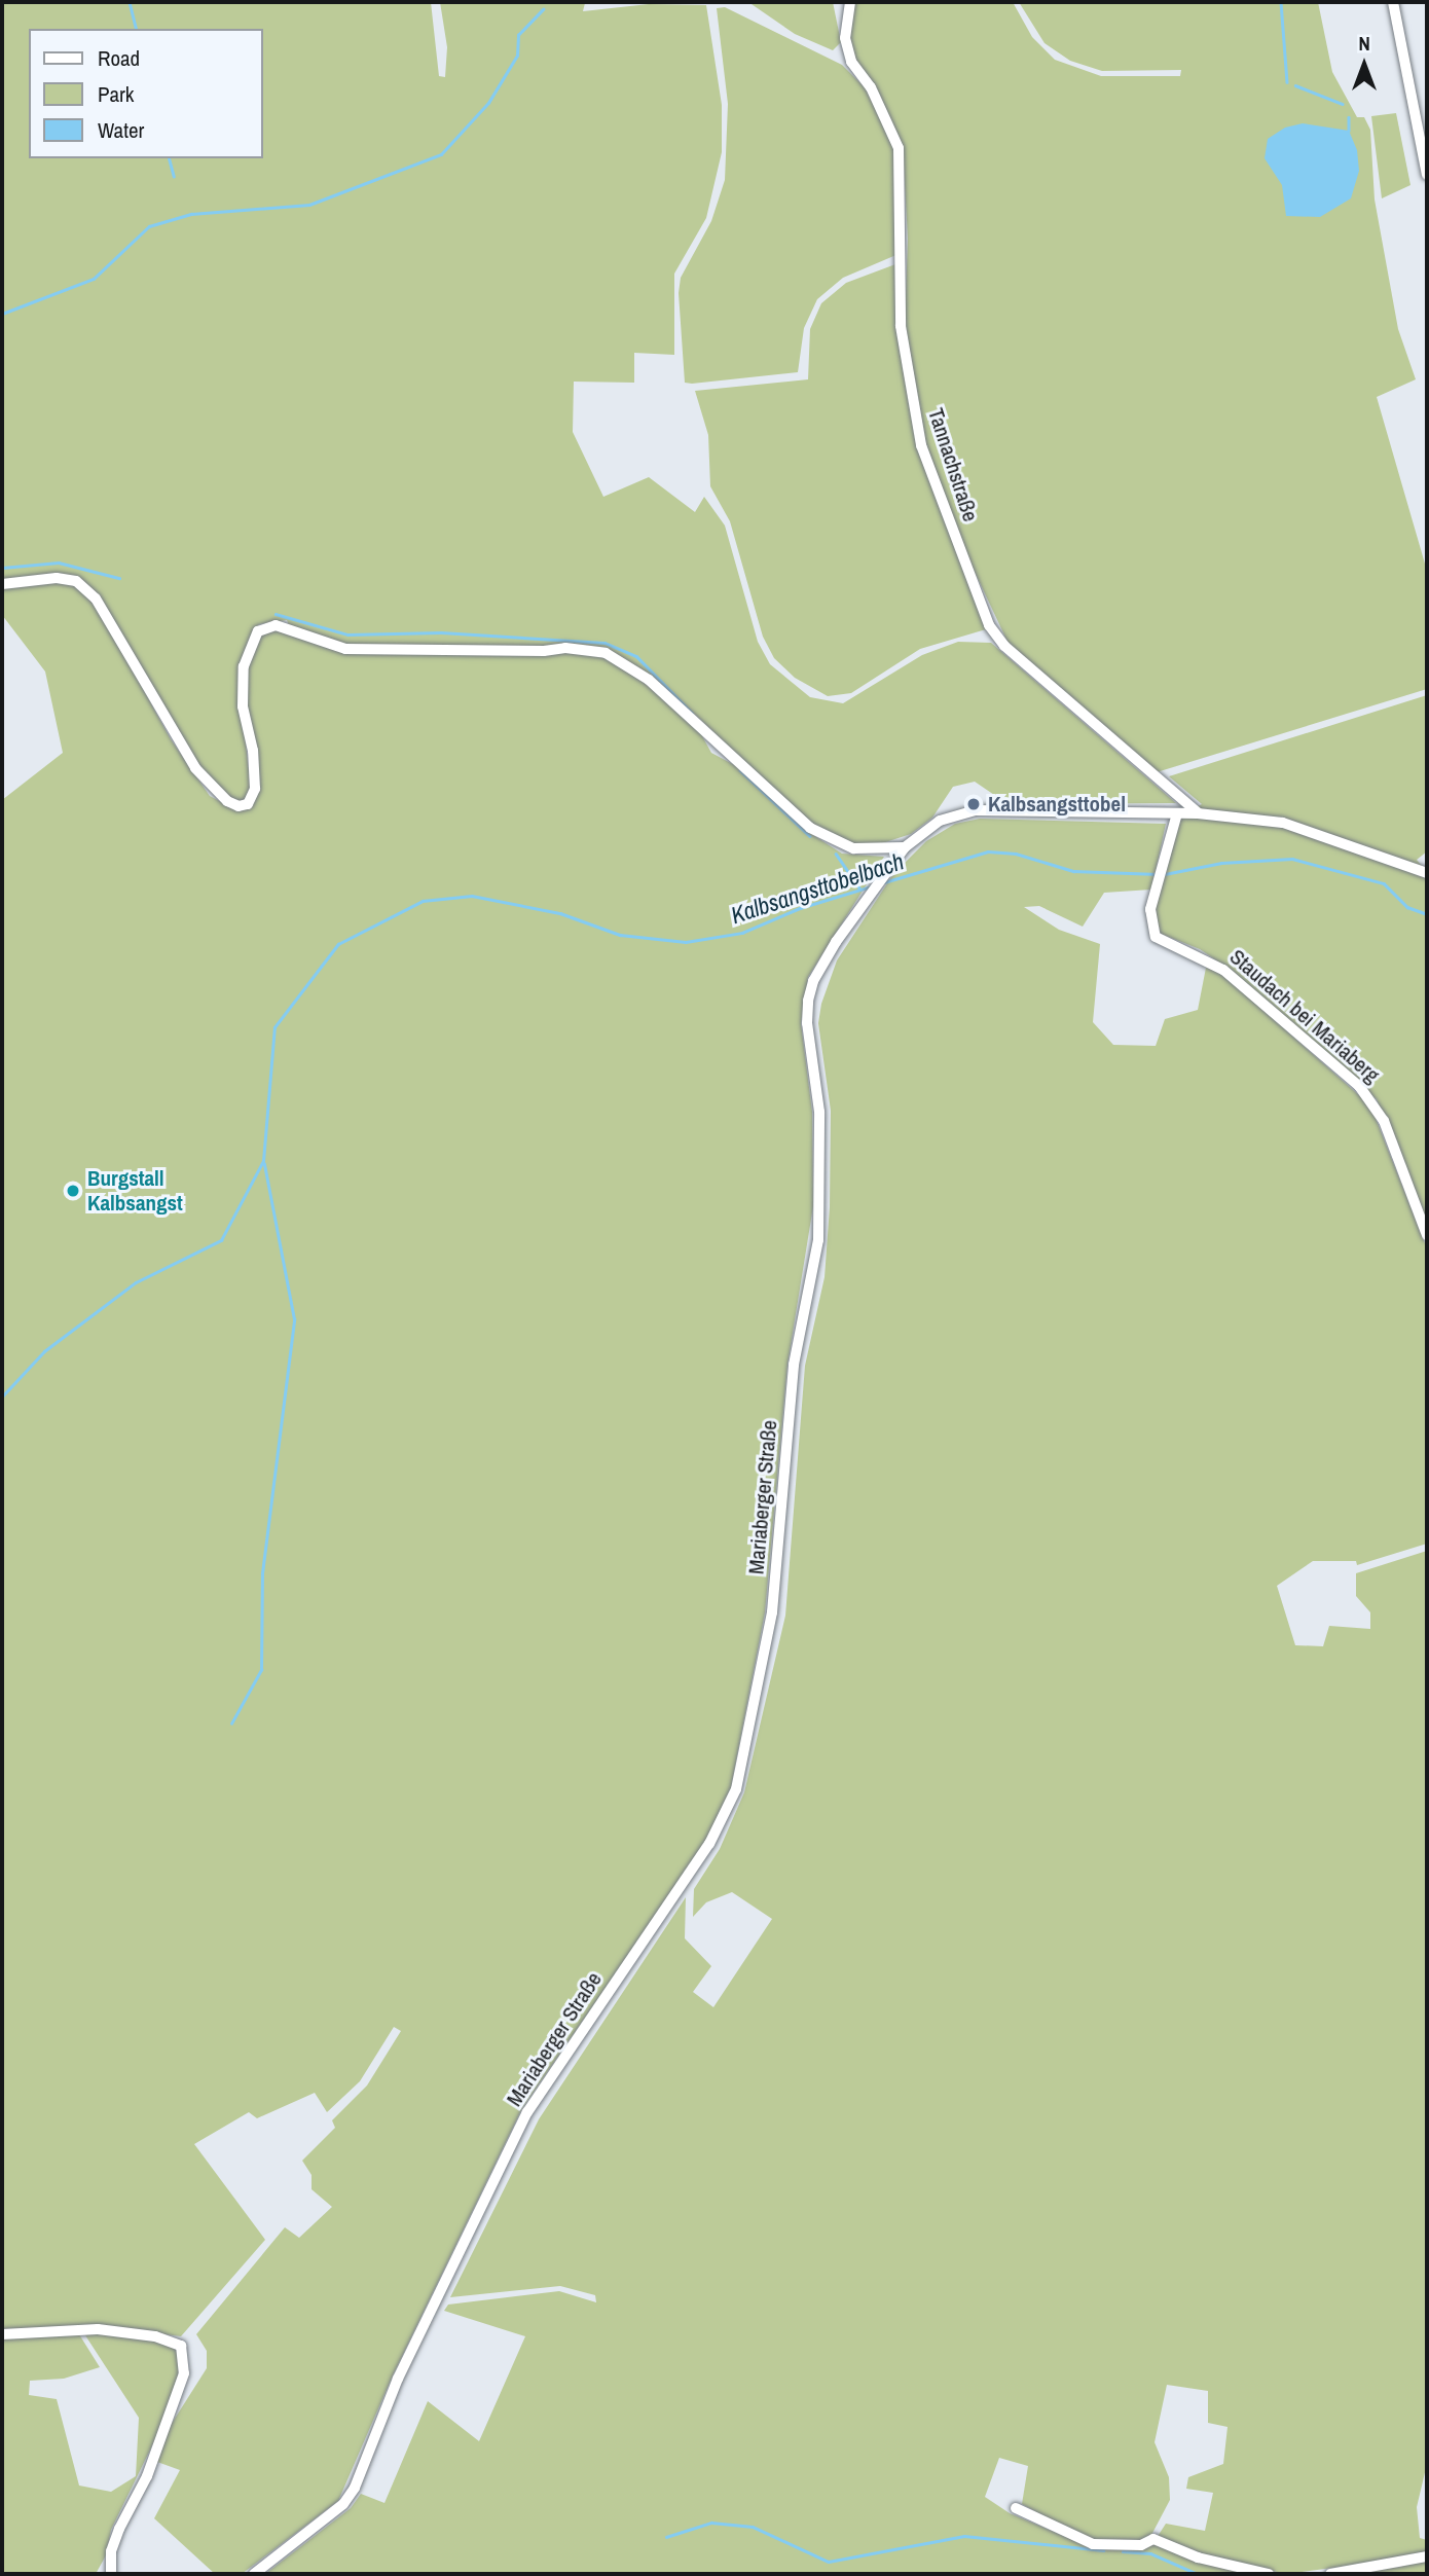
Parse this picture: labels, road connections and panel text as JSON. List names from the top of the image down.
{
  "streets": {
    "street": ["Tannachstraße", "Staudach bei Mariaberg", "Mariaberger Straße"]
  },
  "crossings": [
    ["Tannachstraße", "Mariaberger Straße"],
    ["Staudach bei Mariaberg", "Mariaberger Straße"]
  ],
  "water": ["Kalbsangsttobelbach"],
  "places": ["Kalbsangsttobel", "Burgstall Kalbsangst"],
  "legend": ["Road", "Park", "Water"],
  "north": "top"
}
